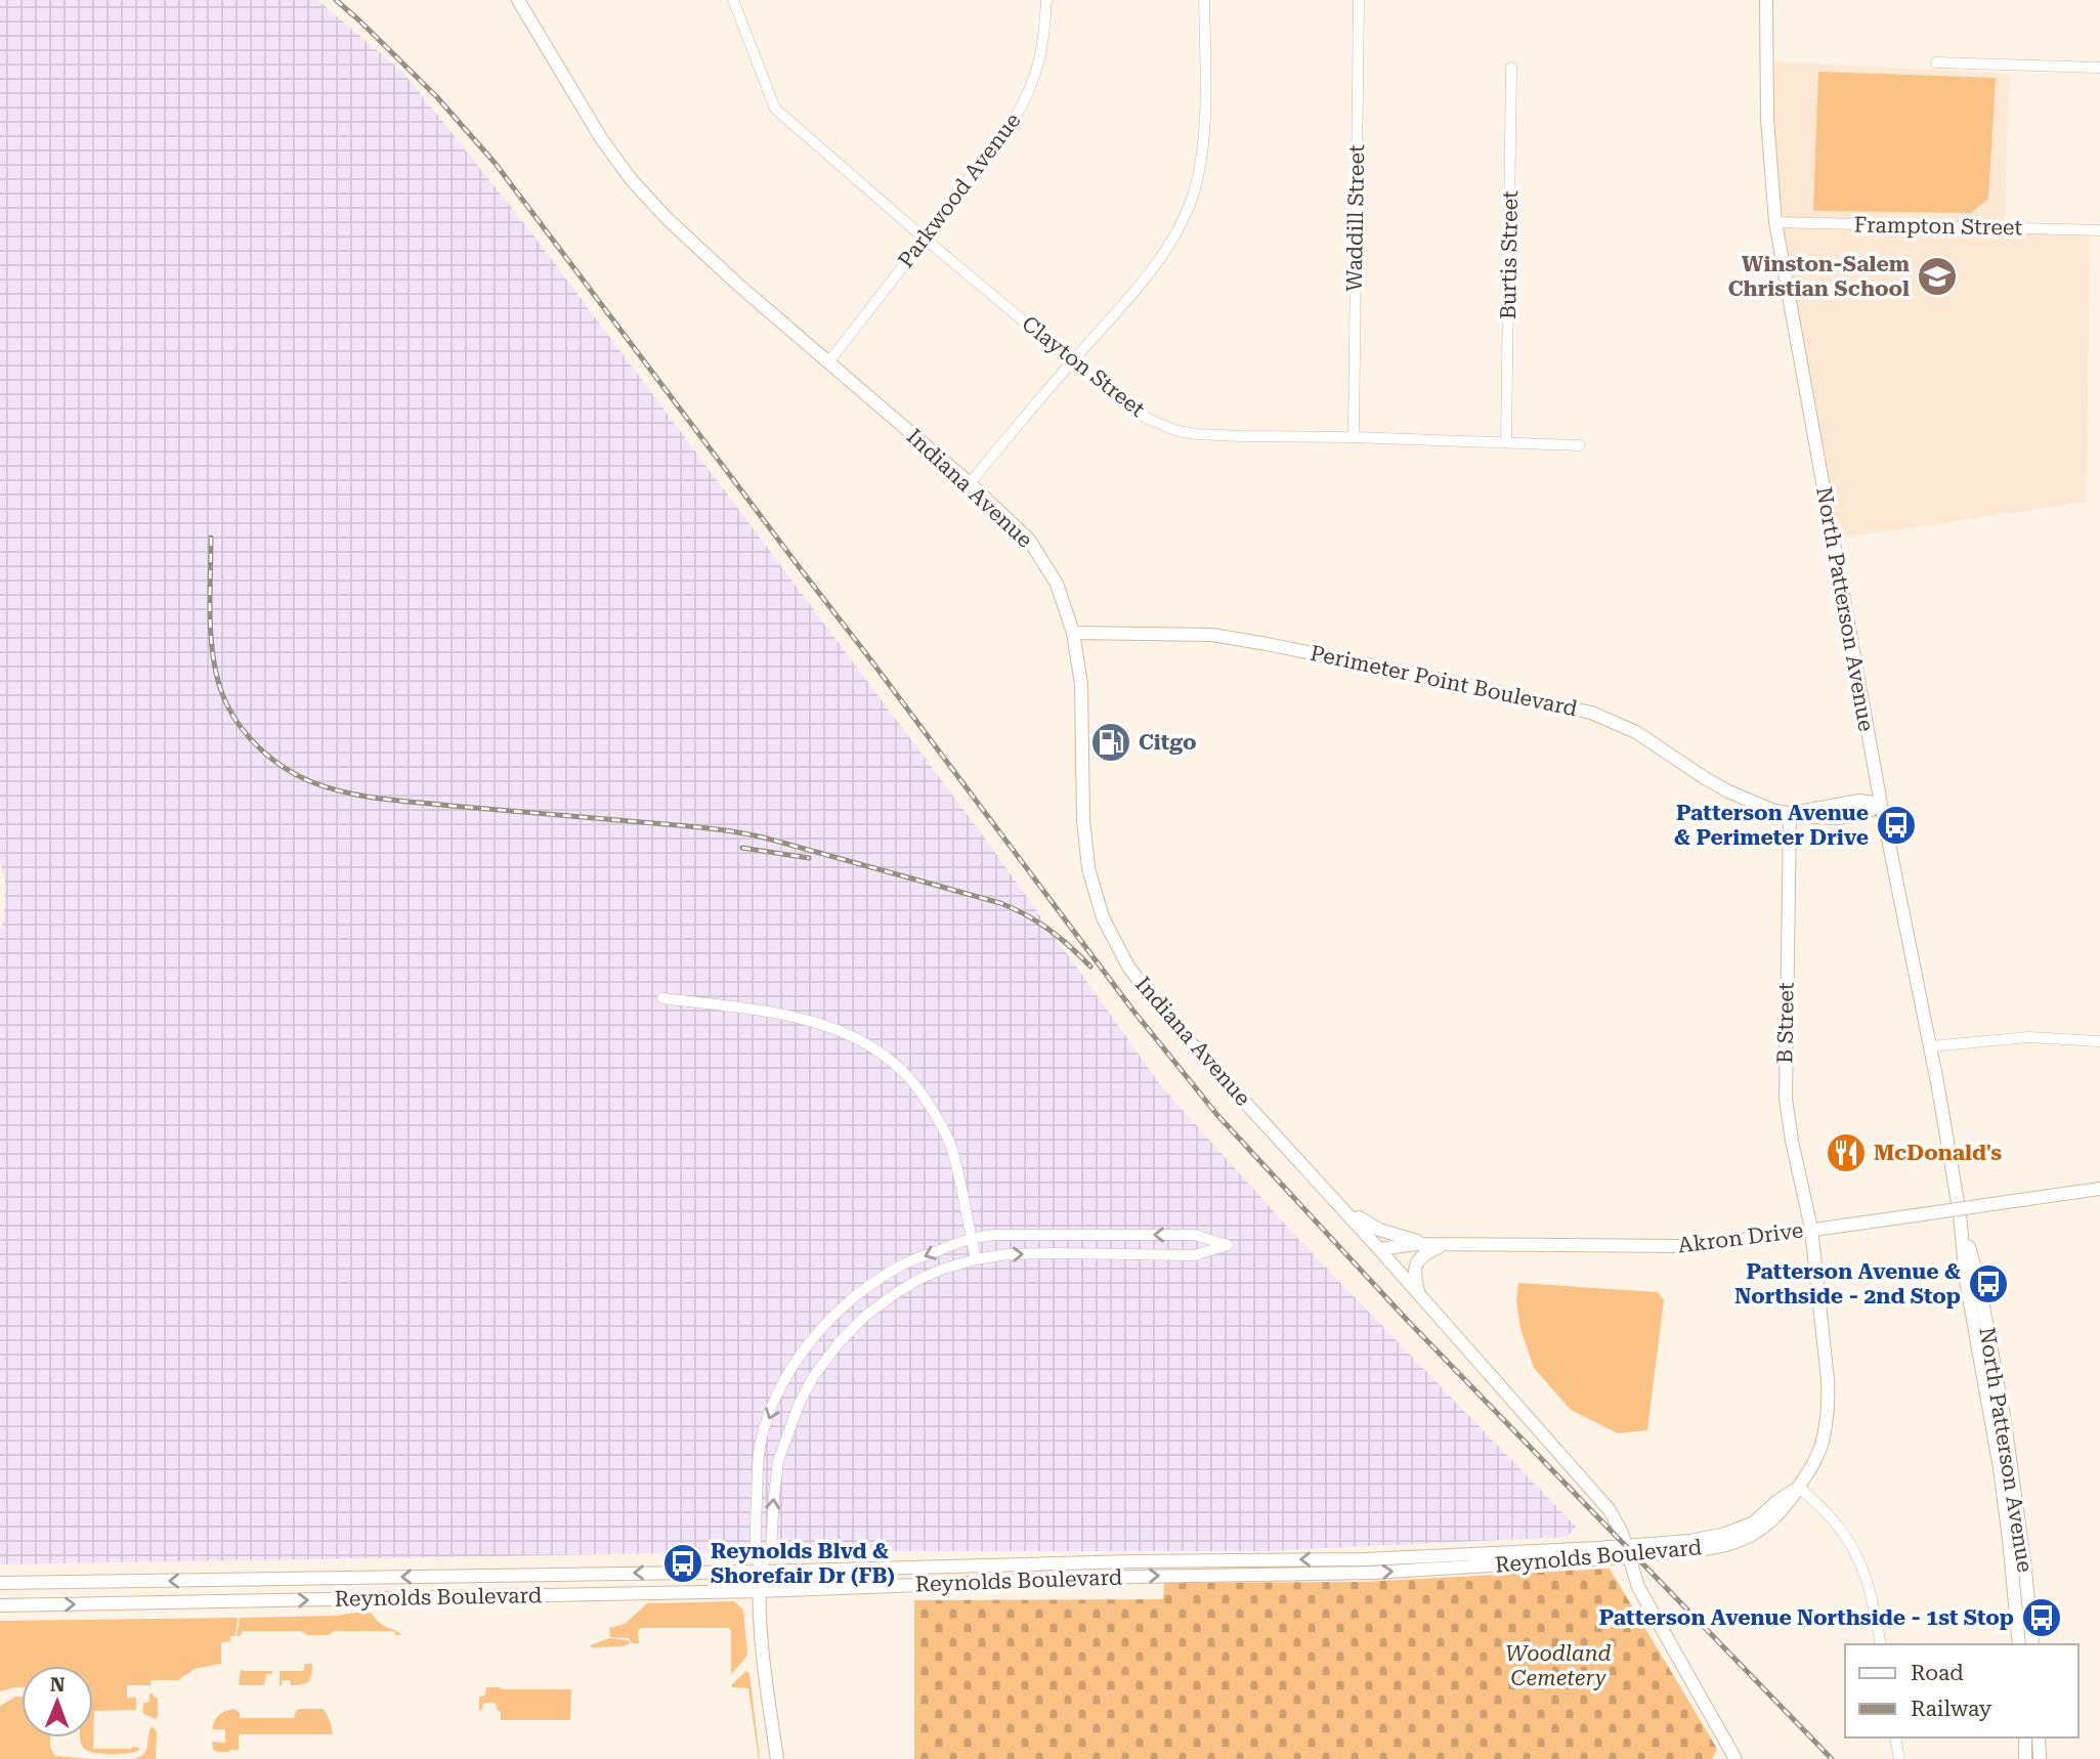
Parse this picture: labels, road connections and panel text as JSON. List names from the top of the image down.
{
  "streets": {
    "main road": [
      "Indiana Avenue",
      "North Patterson Avenue",
      "Perimeter Point Boulevard",
      "B Street",
      "Akron Drive",
      "Reynolds Boulevard"
    ],
    "street": [
      "Parkwood Avenue",
      "Waddill Street",
      "Frampton Street",
      "Burtis Street",
      "Clayton Street"
    ]
  },
  "crossings": [
    ["Parkwood Avenue", "Clayton Street"],
    ["Parkwood Avenue", "Indiana Avenue"],
    ["Waddill Street", "Clayton Street"],
    ["Frampton Street", "North Patterson Avenue"],
    ["Burtis Street", "Clayton Street"],
    ["Indiana Avenue", "Perimeter Point Boulevard"],
    ["Indiana Avenue", "Akron Drive"],
    ["Indiana Avenue", "Reynolds Boulevard"],
    ["North Patterson Avenue", "Perimeter Point Boulevard"],
    ["Perimeter Point Boulevard", "B Street"],
    ["B Street", "Akron Drive"],
    ["B Street", "Reynolds Boulevard"],
    ["Akron Drive", "Reynolds Boulevard"]
  ],
  "parks": ["Woodland Cemetery"],
  "places": {
    "school or university": ["Winston-Salem Christian School"],
    "fuel station": ["Citgo"],
    "bus stop": [
      "Patterson Avenue & Perimeter Drive",
      "Patterson Avenue & Northside - 2nd Stop",
      "Reynolds Blvd & Shorefair Dr (FB)",
      "Patterson Avenue Northside - 1st Stop"
    ],
    "restaurant": ["McDonald's"]
  },
  "legend": ["Road", "Railway"],
  "north": "top"
}
